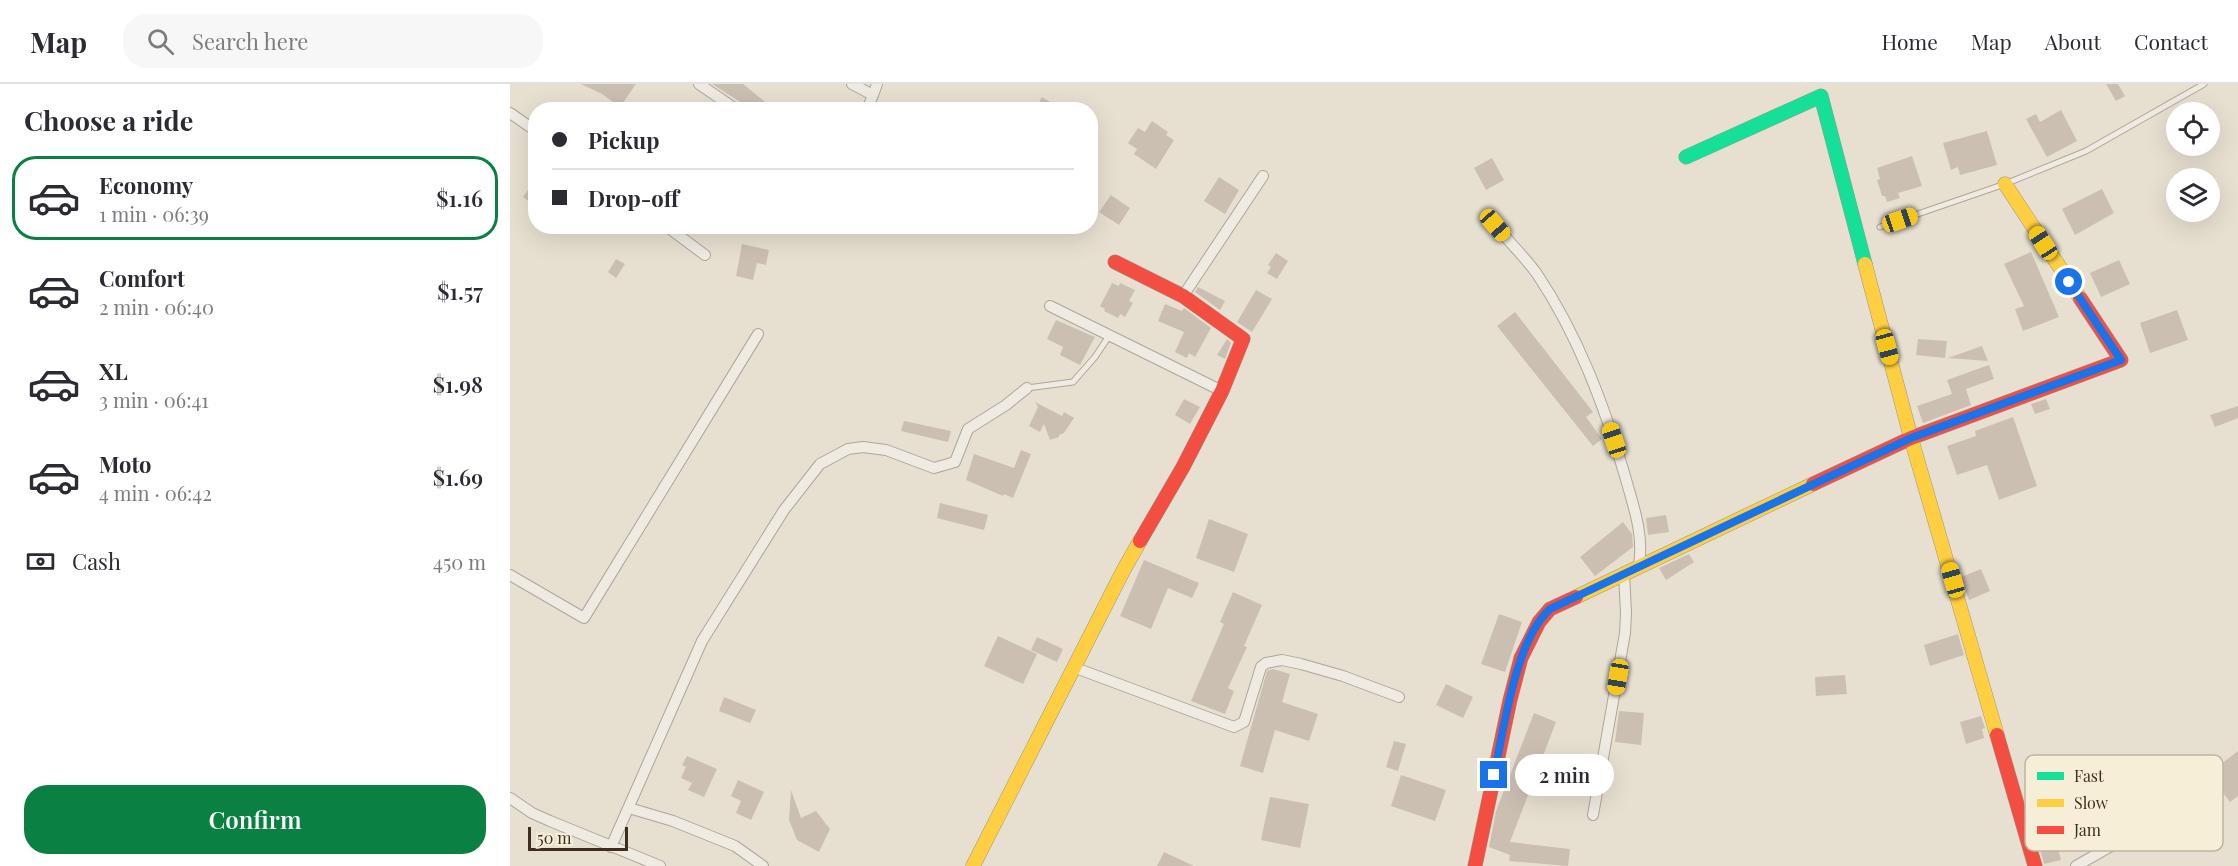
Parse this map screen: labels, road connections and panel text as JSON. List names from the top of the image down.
{
  "legend": ["Fast", "Slow", "Jam"],
  "scale_bar": "50 m",
  "page": {
    "header": "Map",
    "search": "Search here",
    "nav": [
      "Home",
      "Map",
      "About",
      "Contact"
    ],
    "heading": "Choose a ride",
    "banner": ["Pickup", "Drop-off"],
    "list": [
      {
        "name": "Economy",
        "note": "1 min · 06:39",
        "value": "$1.16"
      },
      {
        "name": "Comfort",
        "note": "2 min · 06:40",
        "value": "$1.57"
      },
      {
        "name": "XL",
        "note": "3 min · 06:41",
        "value": "$1.98"
      },
      {
        "name": "Moto",
        "note": "4 min · 06:42",
        "value": "$1.69"
      }
    ],
    "pay": ["Cash", "450 m"],
    "bubble": "2 min",
    "buttons": "Confirm",
    "scale": "50 m"
  }
}
